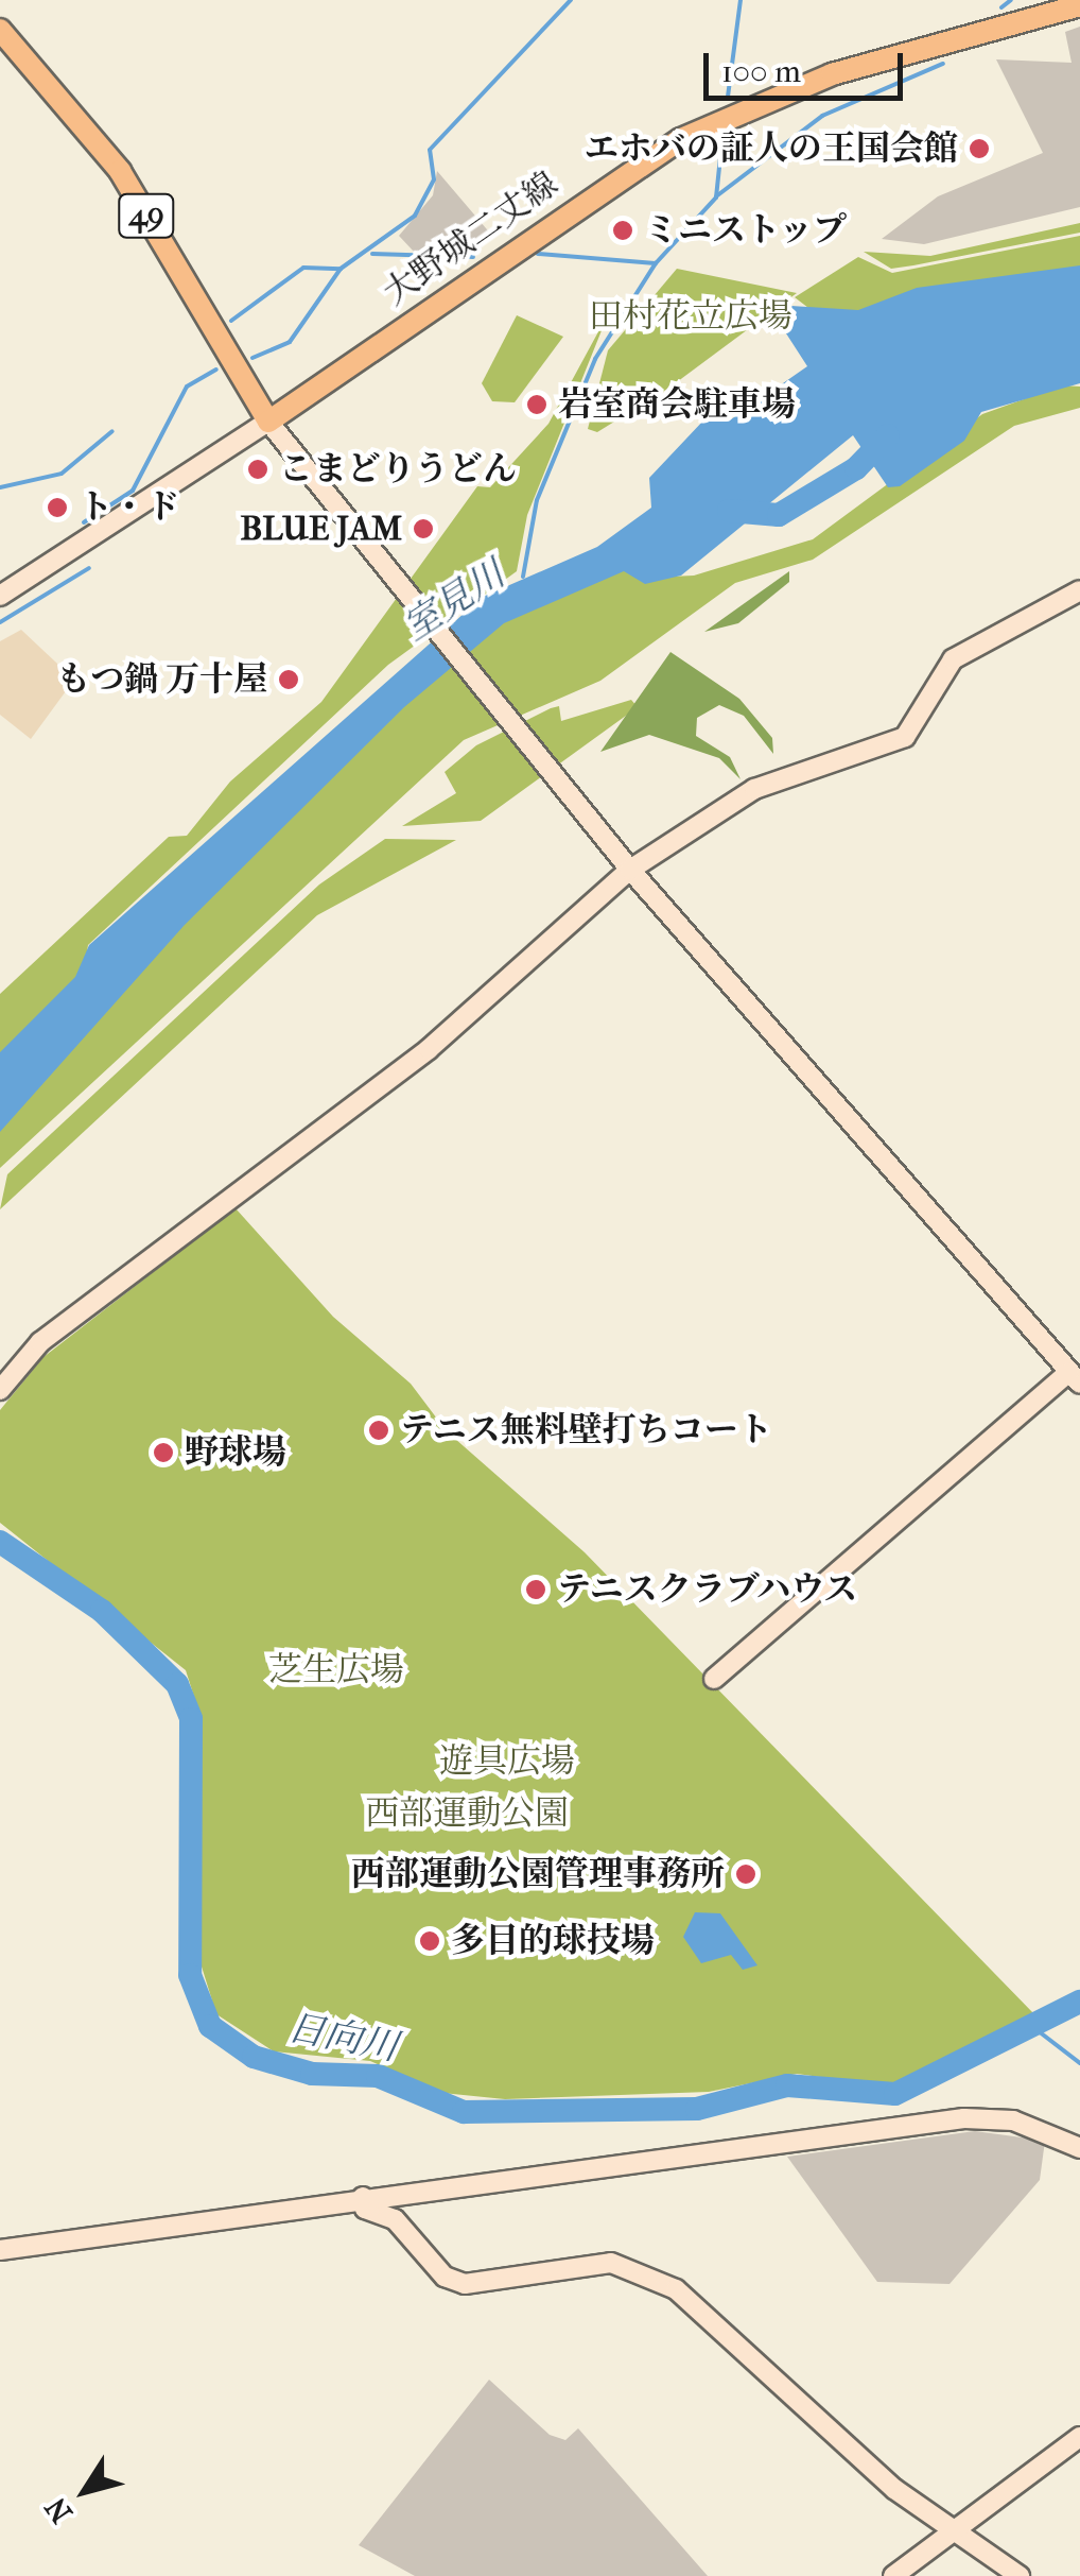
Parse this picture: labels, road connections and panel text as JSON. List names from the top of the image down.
{
  "streets": {
    "main road": ["49", "大野城二丈線"]
  },
  "crossings": [
    ["49", "大野城二丈線"]
  ],
  "water": ["室見川", "日向川"],
  "parks": [
    "田村花立広場",
    "芝生広場",
    "遊具広場",
    "西部運動公園"
  ],
  "places": [
    "エホバの証人の王国会館",
    "ミニストップ",
    "岩室商会駐車場",
    "こまどりうどん",
    "ト・ド",
    "BLUE JAM",
    "もつ鍋 万十屋",
    "テニス無料壁打ちコート",
    "野球場",
    "テニスクラブハウス",
    "西部運動公園管理事務所",
    "多目的球技場"
  ],
  "scale_bar": "100 m",
  "north": "bottom left"
}
